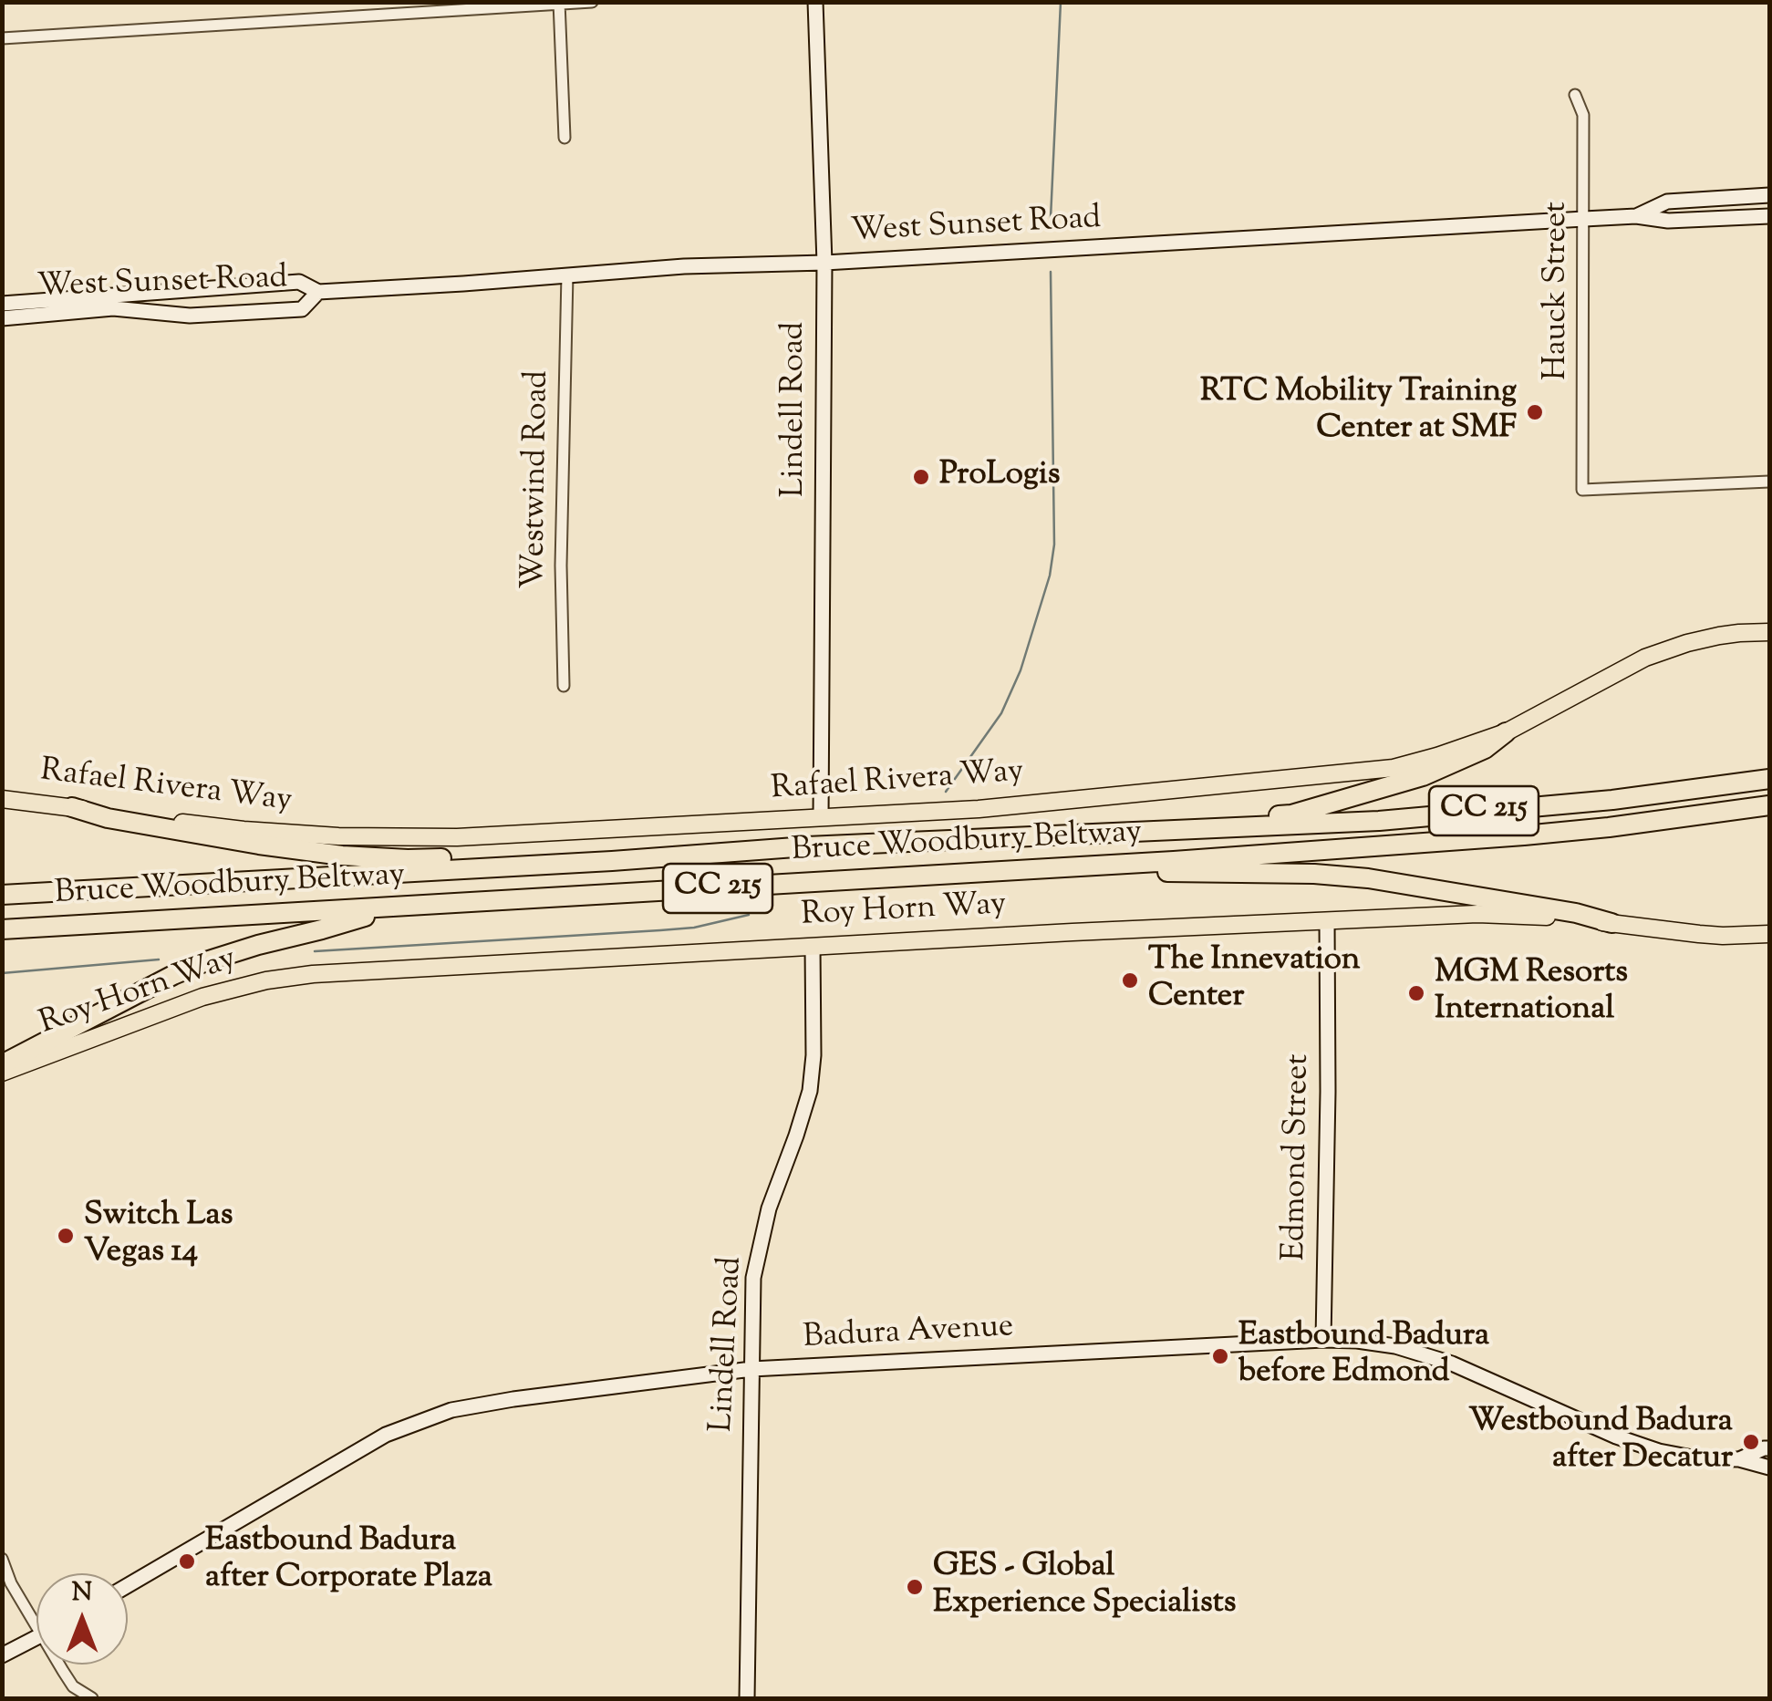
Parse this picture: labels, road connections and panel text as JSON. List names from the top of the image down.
{
  "streets": {
    "highway": ["CC 215", "Bruce Woodbury Beltway"],
    "main road": [
      "West Sunset Road",
      "Lindell Road",
      "Rafael Rivera Way",
      "Roy Horn Way",
      "Edmond Street",
      "Badura Avenue"
    ],
    "street": ["Hauck Street", "Westwind Road"]
  },
  "crossings": [
    ["West Sunset Road", "Hauck Street"],
    ["West Sunset Road", "Lindell Road"],
    ["West Sunset Road", "Westwind Road"],
    ["Lindell Road", "Rafael Rivera Way"],
    ["Lindell Road", "Roy Horn Way"],
    ["Lindell Road", "Badura Avenue"],
    ["Roy Horn Way", "Edmond Street"],
    ["Edmond Street", "Badura Avenue"]
  ],
  "places": [
    "RTC Mobility Training Center at SMF",
    "ProLogis",
    "The Innevation Center",
    "MGM Resorts International",
    "Switch Las Vegas 14",
    "Eastbound Badura before Edmond",
    "Westbound Badura after Decatur",
    "Eastbound Badura after Corporate Plaza",
    "GES - Global Experience Specialists"
  ],
  "north": "top"
}
